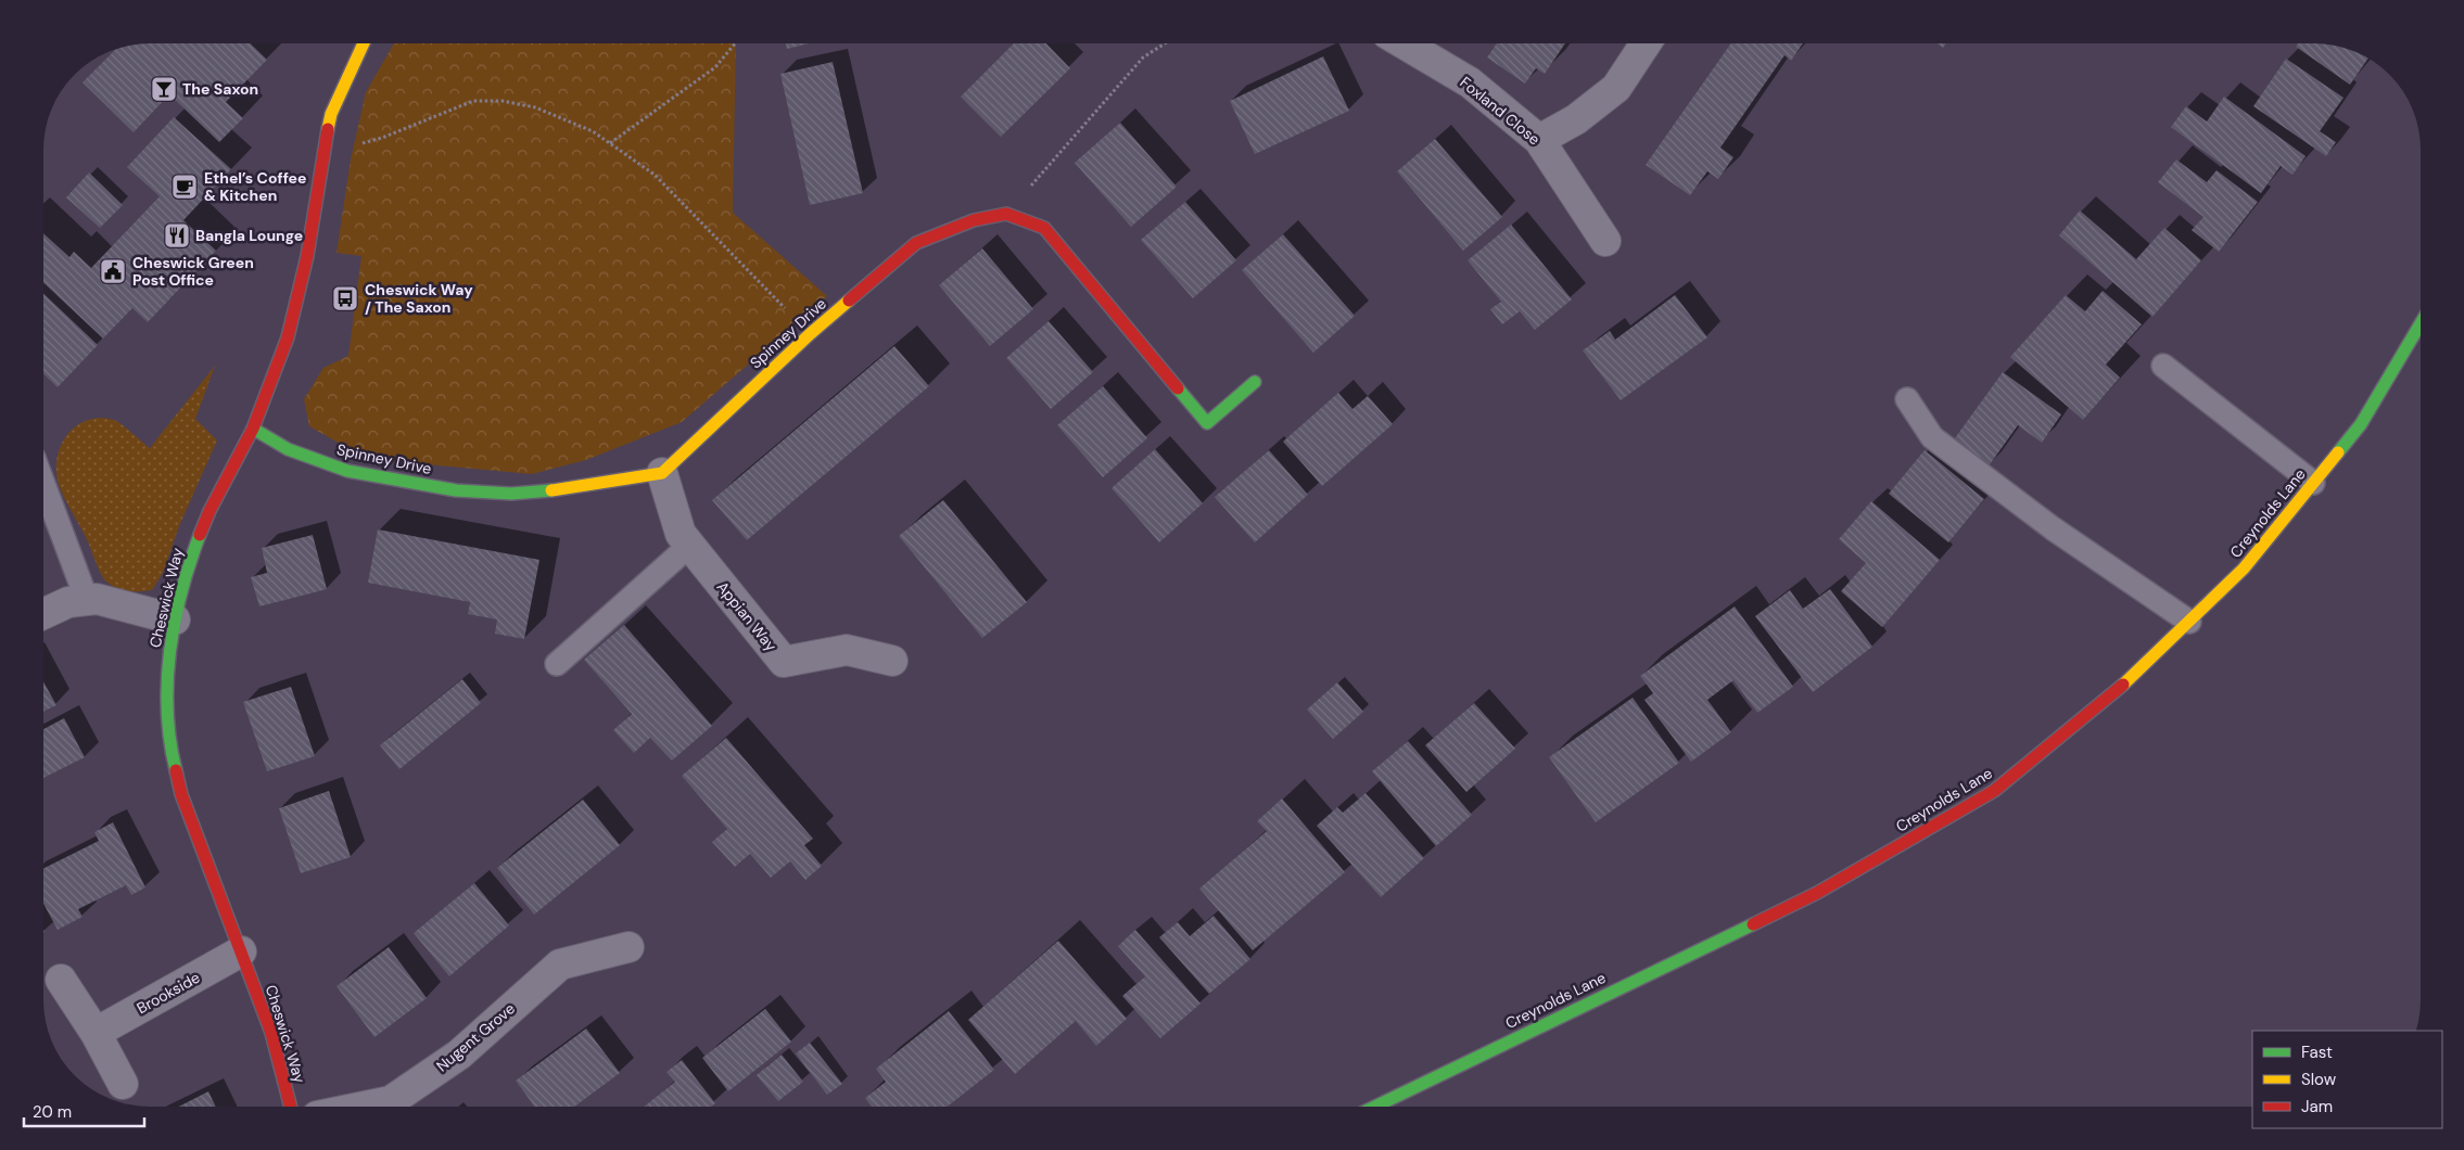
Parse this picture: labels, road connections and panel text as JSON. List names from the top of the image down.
{
  "streets": {
    "street": [
      "Foxland Close",
      "Spinney Drive",
      "Creynolds Lane",
      "Cheswick Way",
      "Appian Way",
      "Brookside",
      "Nugent Grove"
    ]
  },
  "crossings": [
    ["Spinney Drive", "Cheswick Way"],
    ["Spinney Drive", "Appian Way"],
    ["Cheswick Way", "Brookside"]
  ],
  "places": {
    "bar": ["The Saxon"],
    "cafe": ["Ethel’s Coffee & Kitchen"],
    "restaurant": ["Bangla Lounge"],
    "public building": ["Cheswick Green Post Office"],
    "bus stop": ["Cheswick Way / The Saxon"]
  },
  "legend": ["Fast", "Slow", "Jam"],
  "scale_bar": "20 m"
}
